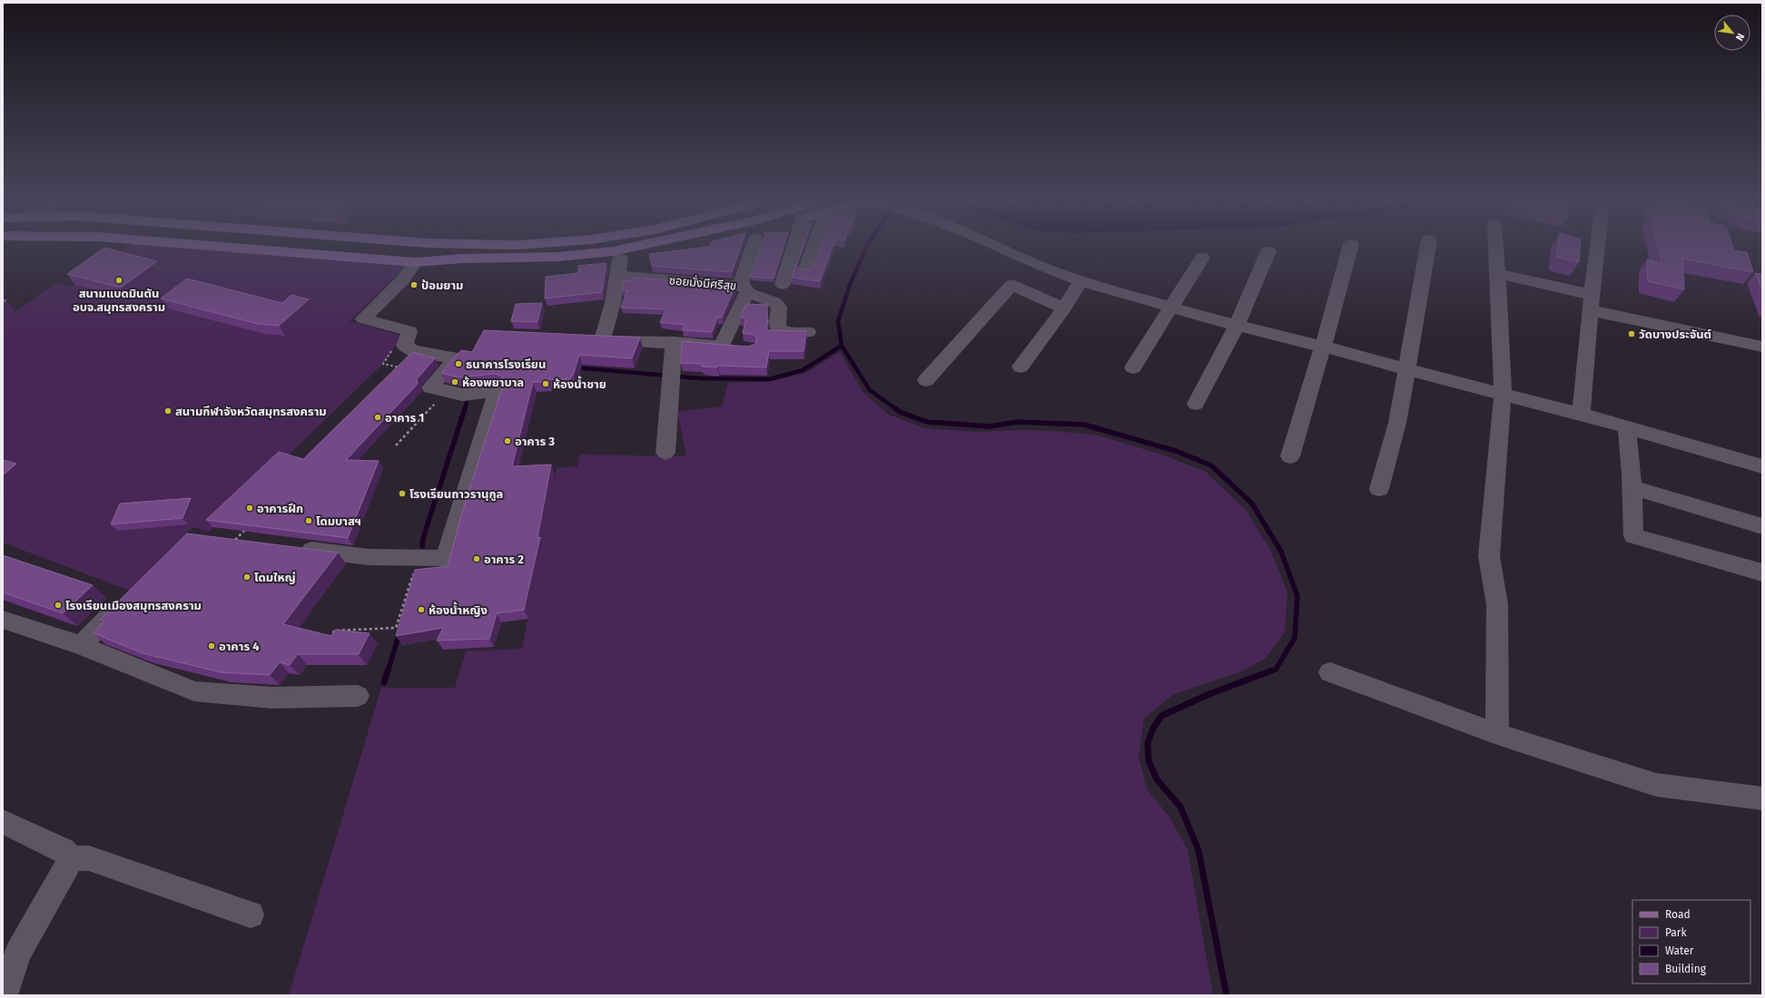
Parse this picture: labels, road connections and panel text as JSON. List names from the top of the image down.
{
  "streets": {
    "street": ["ซอยมั่งมีศรีสุข"]
  },
  "places": [
    "สนามแบดมินตัน อบจ.สมุทรสงคราม",
    "ป้อมยาม",
    "วัดบางประจันต์",
    "ธนาคารโรงเรียน",
    "ห้องพยาบาล",
    "ห้องน้ำชาย",
    "สนามกีฬาจังหวัดสมุทรสงคราม",
    "อาคาร 1",
    "อาคาร 3",
    "โรงเรียนถาวรานุกูล",
    "อาคารฝึก",
    "โดมบาสฯ",
    "อาคาร 2",
    "โดมใหญ่",
    "โรงเรียนเมืองสมุทรสงคราม",
    "ห้องน้ำหญิง",
    "อาคาร 4"
  ],
  "legend": [
    "Road",
    "Park",
    "Water",
    "Building"
  ],
  "north": "bottom right"
}
